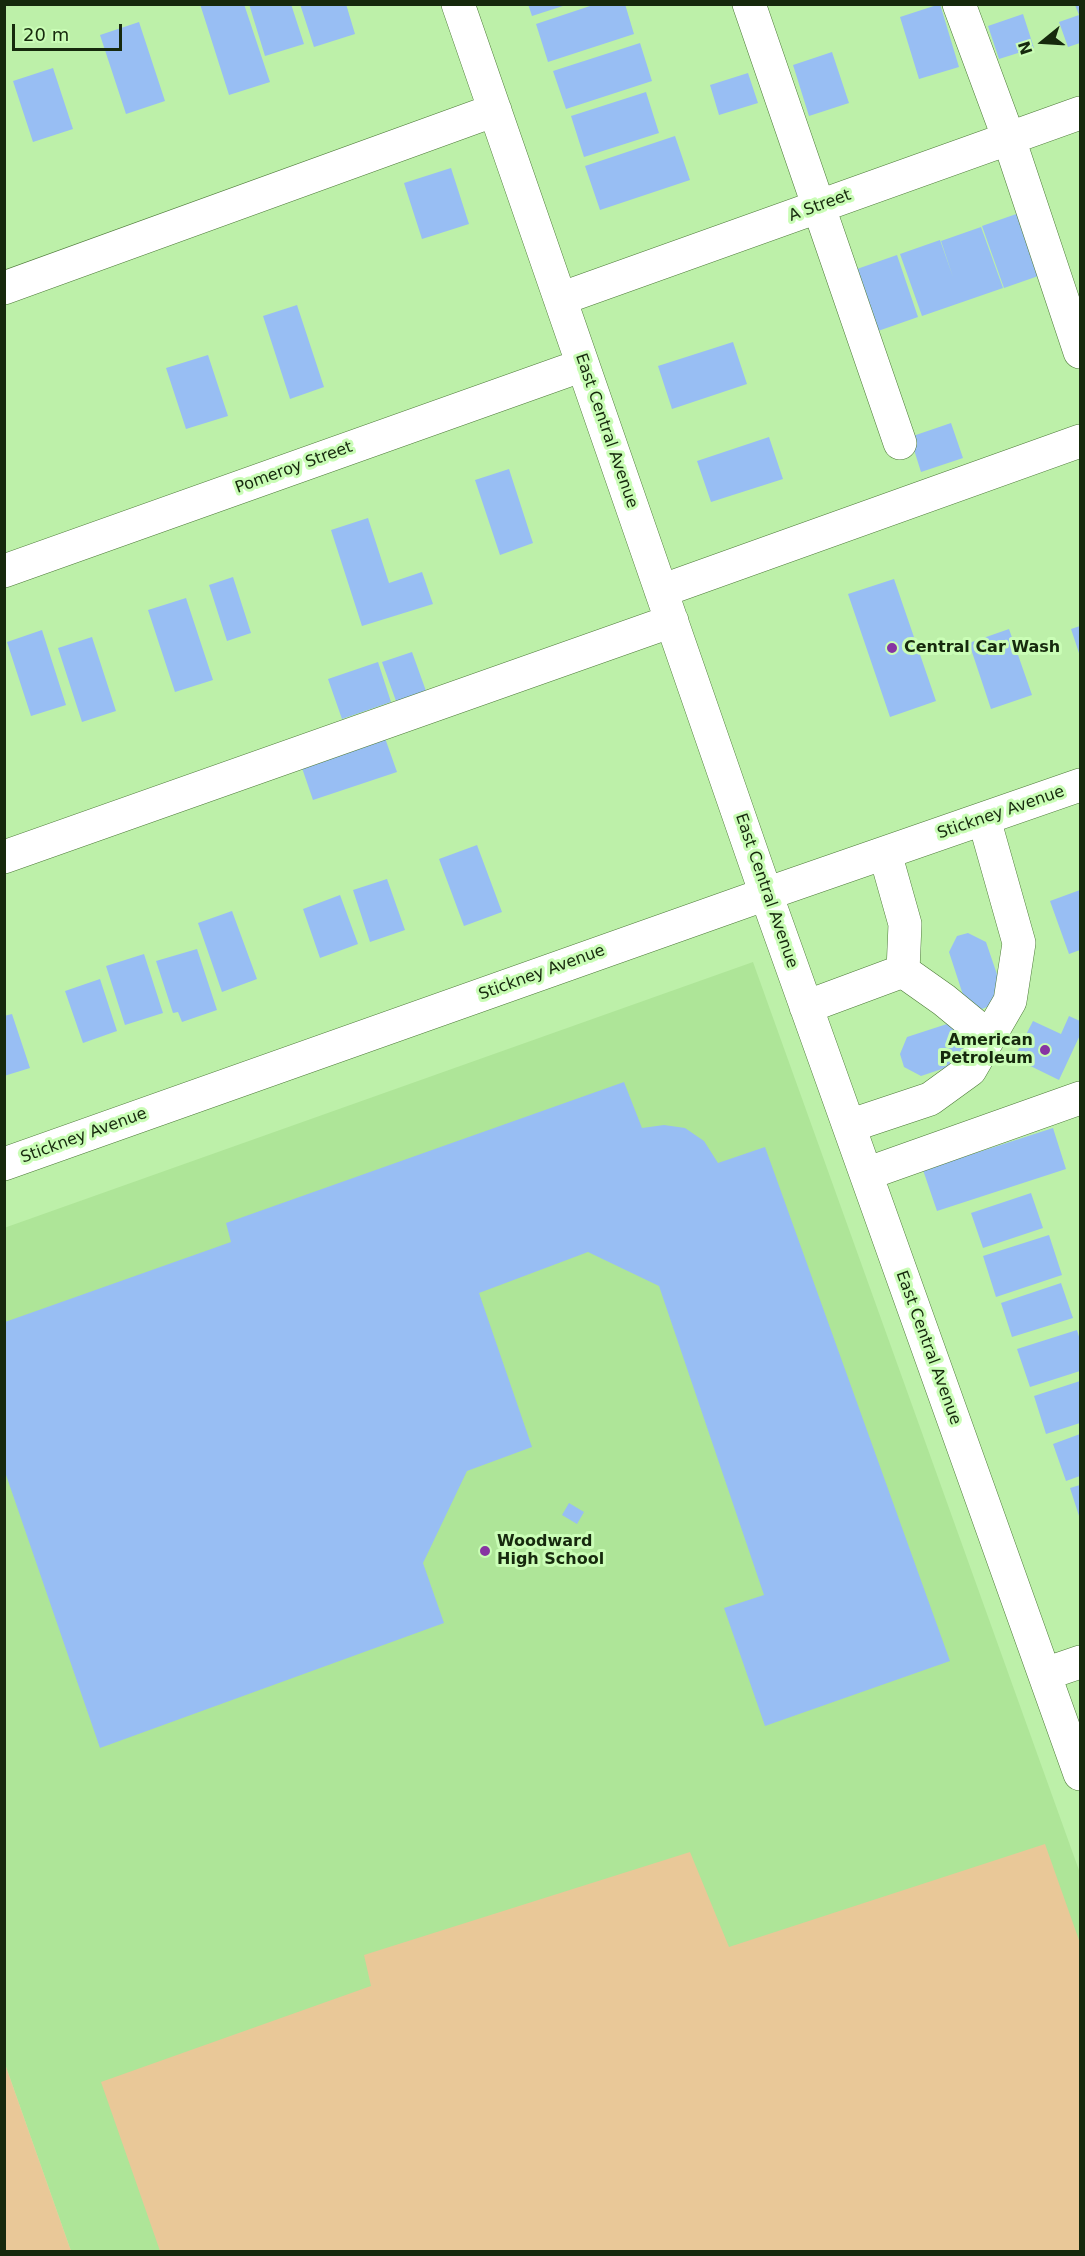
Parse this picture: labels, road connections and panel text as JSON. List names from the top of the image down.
{
  "streets": {
    "street": [
      "A Street",
      "East Central Avenue",
      "Pomeroy Street",
      "Stickney Avenue"
    ]
  },
  "crossings": [
    ["A Street", "East Central Avenue"],
    ["East Central Avenue", "Pomeroy Street"],
    ["East Central Avenue", "Stickney Avenue"]
  ],
  "places": ["Central Car Wash", "American Petroleum", "Woodward High School"],
  "scale_bar": "20 m",
  "north": "left"
}
